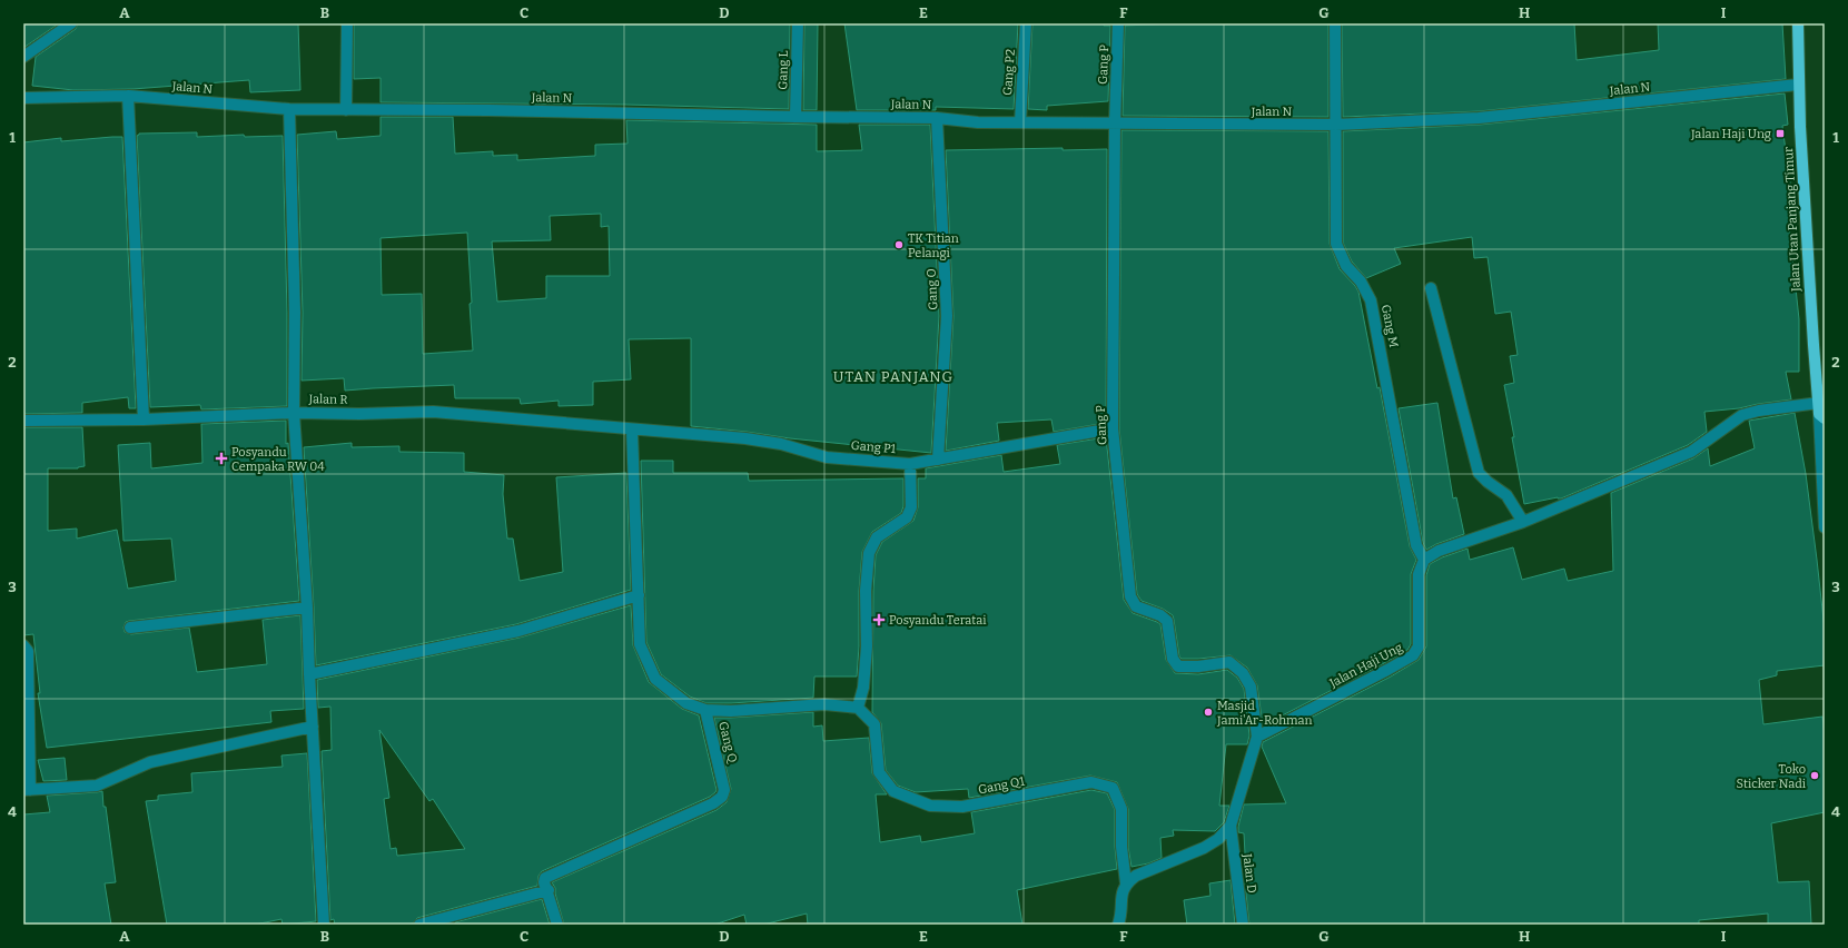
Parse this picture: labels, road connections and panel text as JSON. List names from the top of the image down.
{
  "streets": {
    "main road": ["Jalan Utan Panjang Timur"],
    "street": [
      "Gang P",
      "Gang L",
      "Gang P2",
      "Jalan N",
      "Gang O",
      "Gang M",
      "Jalan R",
      "Gang P1",
      "Jalan Haji Ung",
      "Gang Q",
      "Gang Q1",
      "Jalan D"
    ]
  },
  "crossings": [
    ["Gang P", "Jalan N"],
    ["Gang P", "Gang P1"],
    ["Gang P", "Jalan Haji Ung"],
    ["Gang L", "Jalan N"],
    ["Gang P2", "Jalan N"],
    ["Jalan N", "Jalan Utan Panjang Timur"],
    ["Jalan N", "Gang O"],
    ["Jalan N", "Gang M"],
    ["Gang O", "Gang P1"],
    ["Gang M", "Jalan Haji Ung"],
    ["Jalan R", "Gang P1"],
    ["Jalan R", "Gang Q"],
    ["Gang P1", "Gang Q"]
  ],
  "districts": ["UTAN PANJANG"],
  "places": {
    "transit": ["Jalan Haji Ung"],
    "other": ["TK Titian Pelangi", "Masjid Jami'Ar-Rohman", "Toko Sticker Nadi"],
    "health": ["Posyandu Cempaka RW 04", "Posyandu Teratai"]
  },
  "grid": {
    "columns": [
      "A",
      "B",
      "C",
      "D",
      "E",
      "F",
      "G",
      "H",
      "I"
    ],
    "rows": [
      "1",
      "2",
      "3",
      "4"
    ]
  }
}
